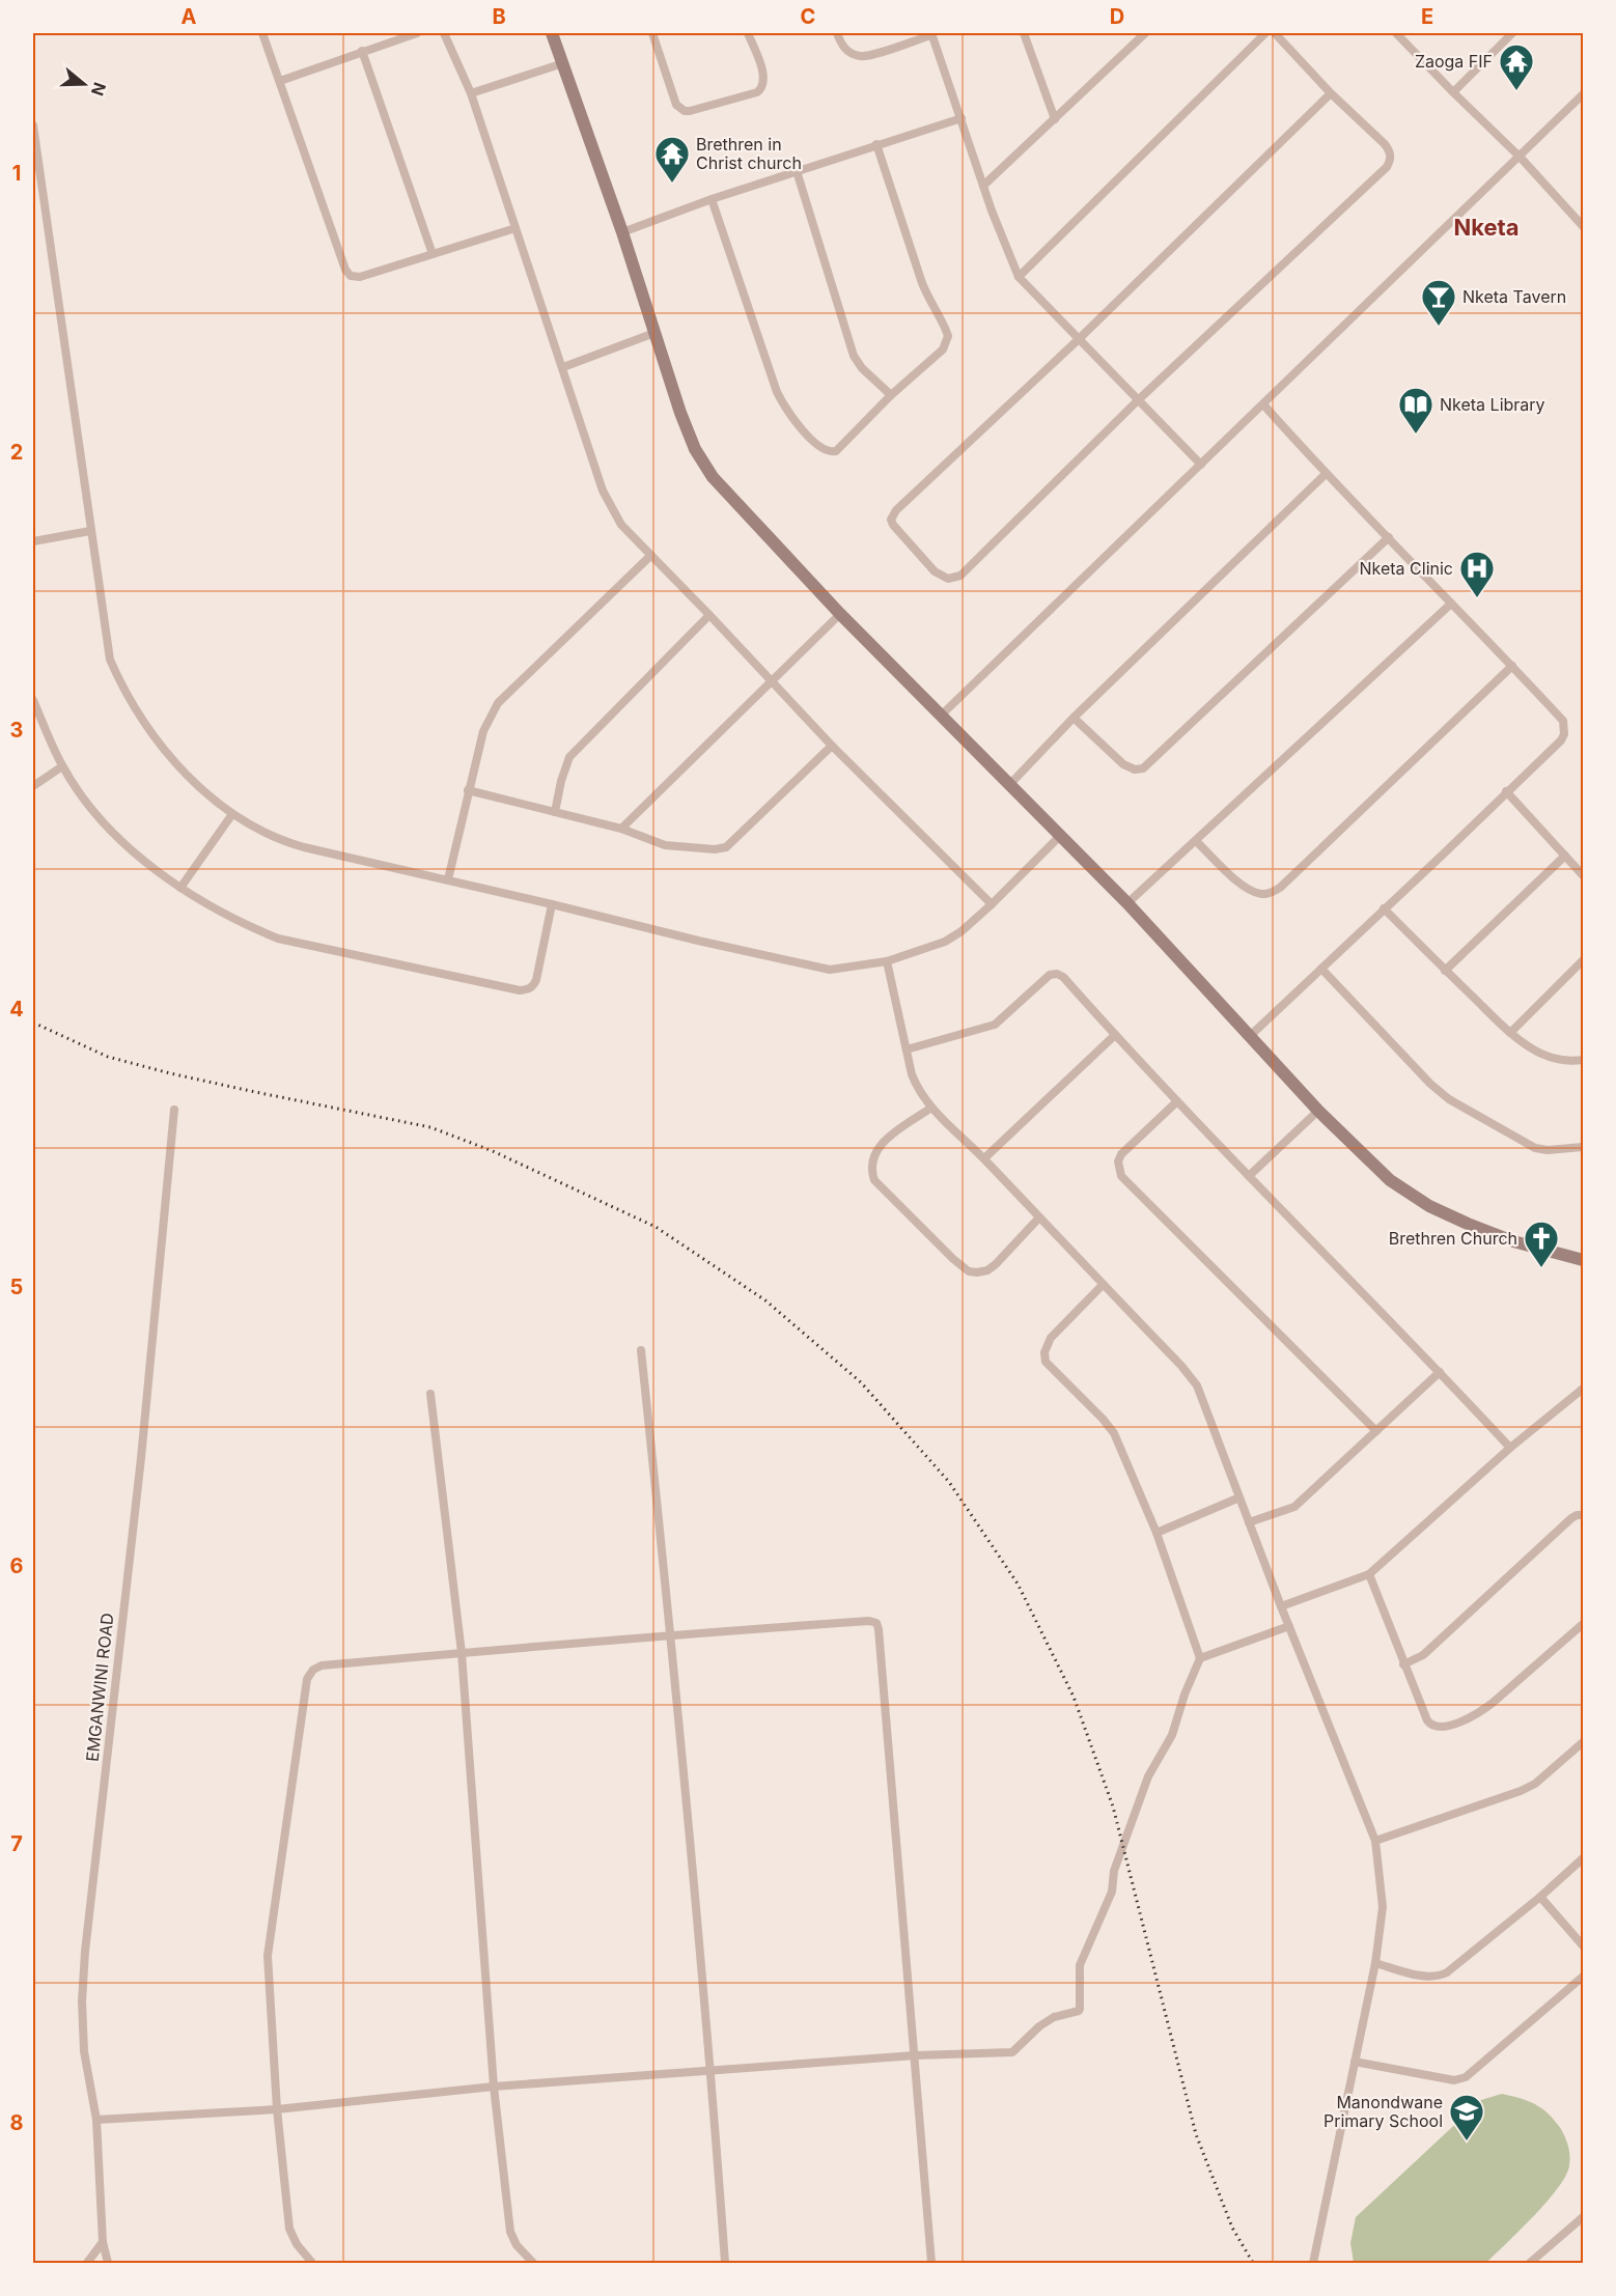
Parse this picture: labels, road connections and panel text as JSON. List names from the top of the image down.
{
  "streets": {
    "street": ["EMGANWINI ROAD"]
  },
  "districts": ["Nketa"],
  "places": {
    "temple": ["Zaoga FIF", "Brethren in Christ church"],
    "bar": ["Nketa Tavern"],
    "library": ["Nketa Library"],
    "hospital": ["Nketa Clinic"],
    "church": ["Brethren Church"],
    "school or university": ["Manondwane Primary School"]
  },
  "north": "right",
  "grid": {
    "columns": [
      "A",
      "B",
      "C",
      "D",
      "E"
    ],
    "rows": [
      "1",
      "2",
      "3",
      "4",
      "5",
      "6",
      "7",
      "8"
    ]
  }
}
